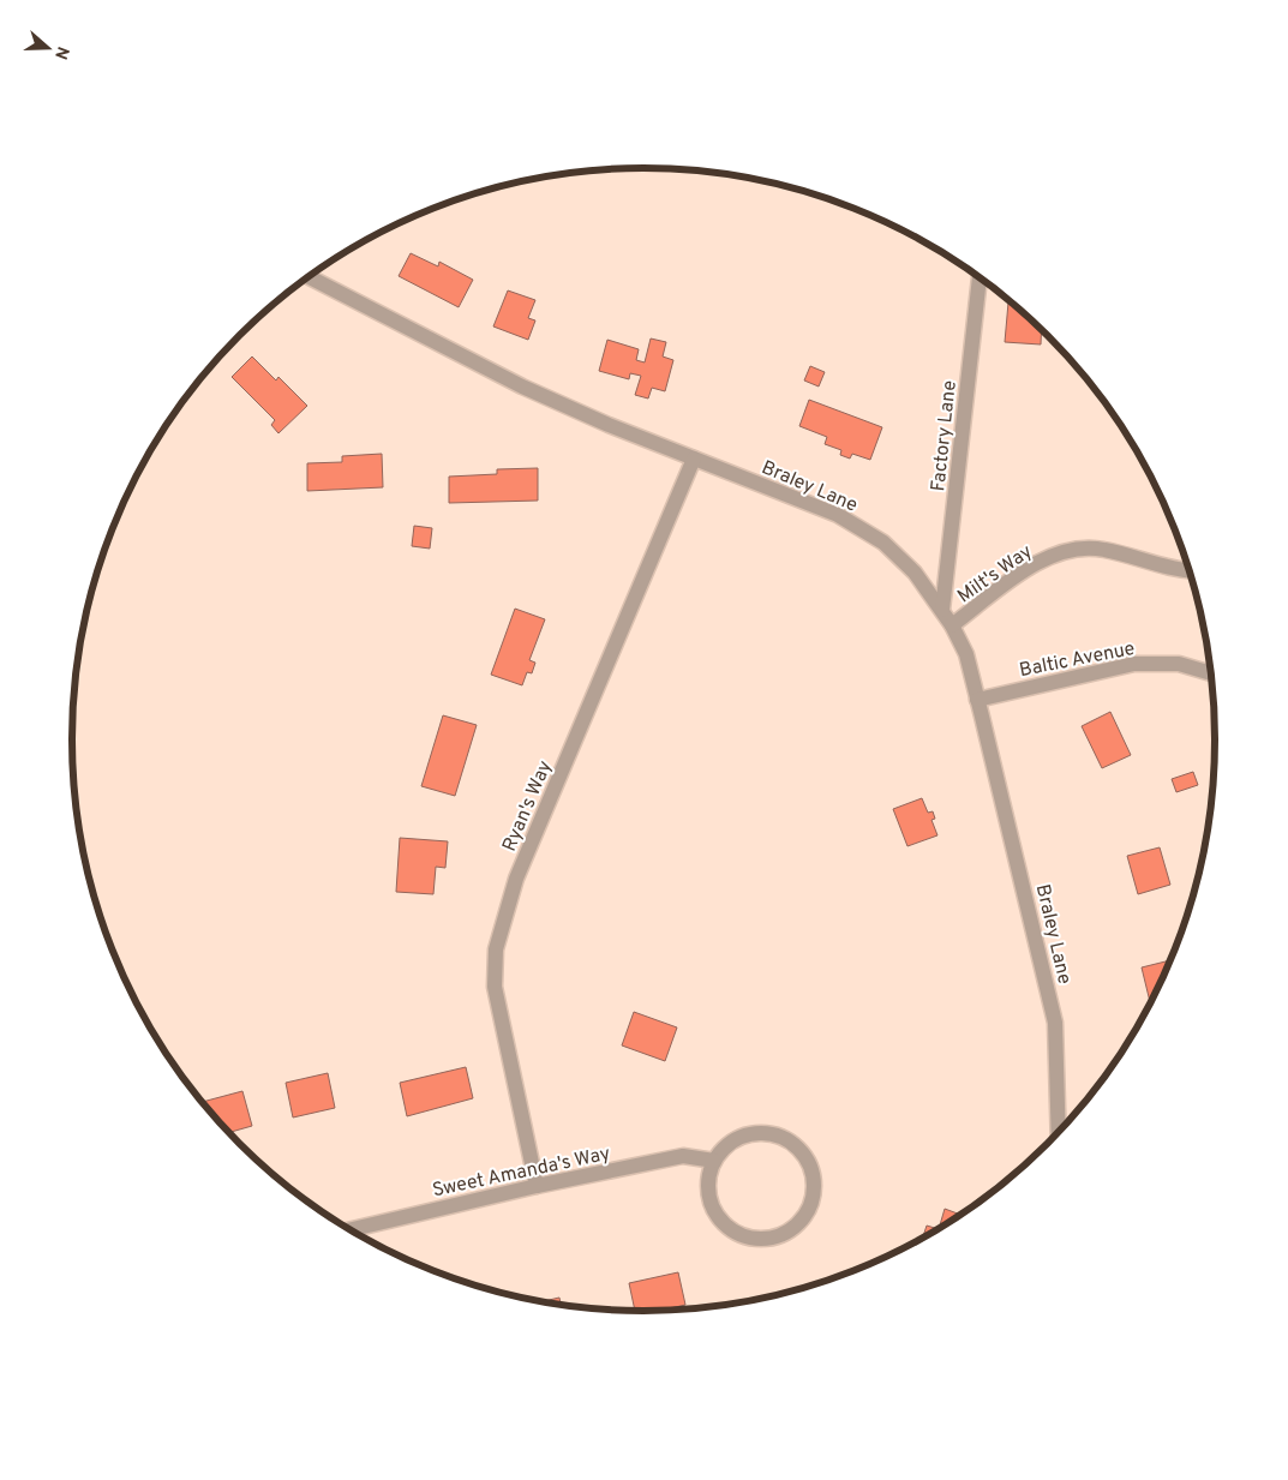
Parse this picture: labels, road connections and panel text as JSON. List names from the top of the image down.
{
  "streets": {
    "street": [
      "Factory Lane",
      "Braley Lane",
      "Milt's Way",
      "Baltic Avenue",
      "Ryan's Way",
      "Sweet Amanda's Way"
    ]
  },
  "crossings": [
    ["Factory Lane", "Braley Lane"],
    ["Braley Lane", "Milt's Way"],
    ["Braley Lane", "Baltic Avenue"],
    ["Braley Lane", "Ryan's Way"],
    ["Ryan's Way", "Sweet Amanda's Way"]
  ],
  "north": "right"
}
